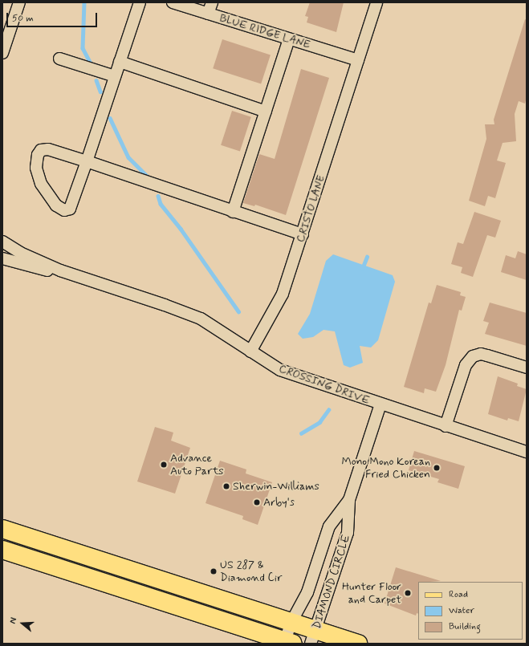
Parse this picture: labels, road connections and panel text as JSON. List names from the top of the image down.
{
  "streets": {
    "street": [
      "BLUE RIDGE LANE",
      "CRISTO LANE",
      "CROSSING DRIVE",
      "DIAMOND CIRCLE"
    ]
  },
  "crossings": [
    ["BLUE RIDGE LANE", "CRISTO LANE"],
    ["CRISTO LANE", "CROSSING DRIVE"],
    ["CROSSING DRIVE", "DIAMOND CIRCLE"]
  ],
  "places": [
    "Advance Auto Parts",
    "Mono Mono Korean Fried Chicken",
    "Sherwin-Williams",
    "Arby's",
    "US 287 & Diamond Cir",
    "Hunter Floor and Carpet"
  ],
  "legend": ["Road", "Water", "Building"],
  "scale_bar": "50 m",
  "north": "left"
}
